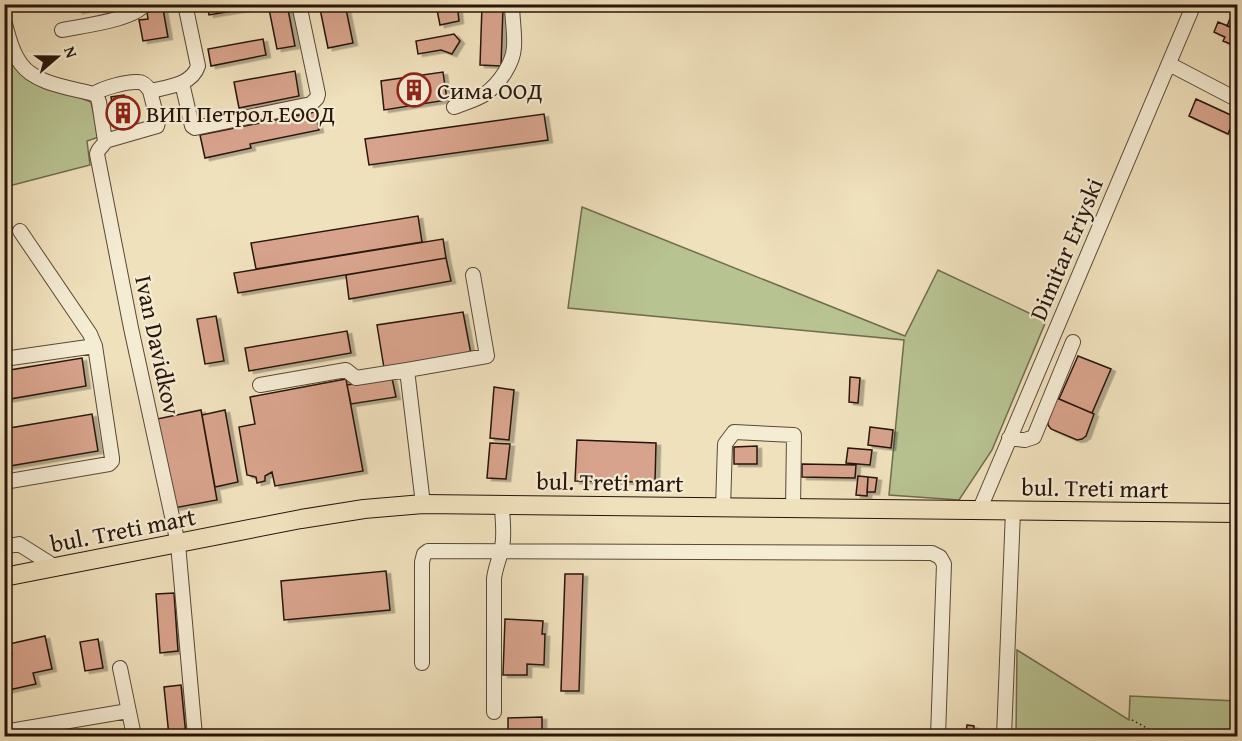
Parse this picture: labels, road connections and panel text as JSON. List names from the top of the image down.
{
  "streets": {
    "main road": ["bul. Treti mart"],
    "street": ["Dimitar Eriyski", "Ivan Davidkov"]
  },
  "crossings": [
    ["Dimitar Eriyski", "bul. Treti mart"],
    ["Ivan Davidkov", "bul. Treti mart"]
  ],
  "places": {
    "building": ["Сима ООД", "ВИП Петрол ЕООД"]
  },
  "north": "right"
}
